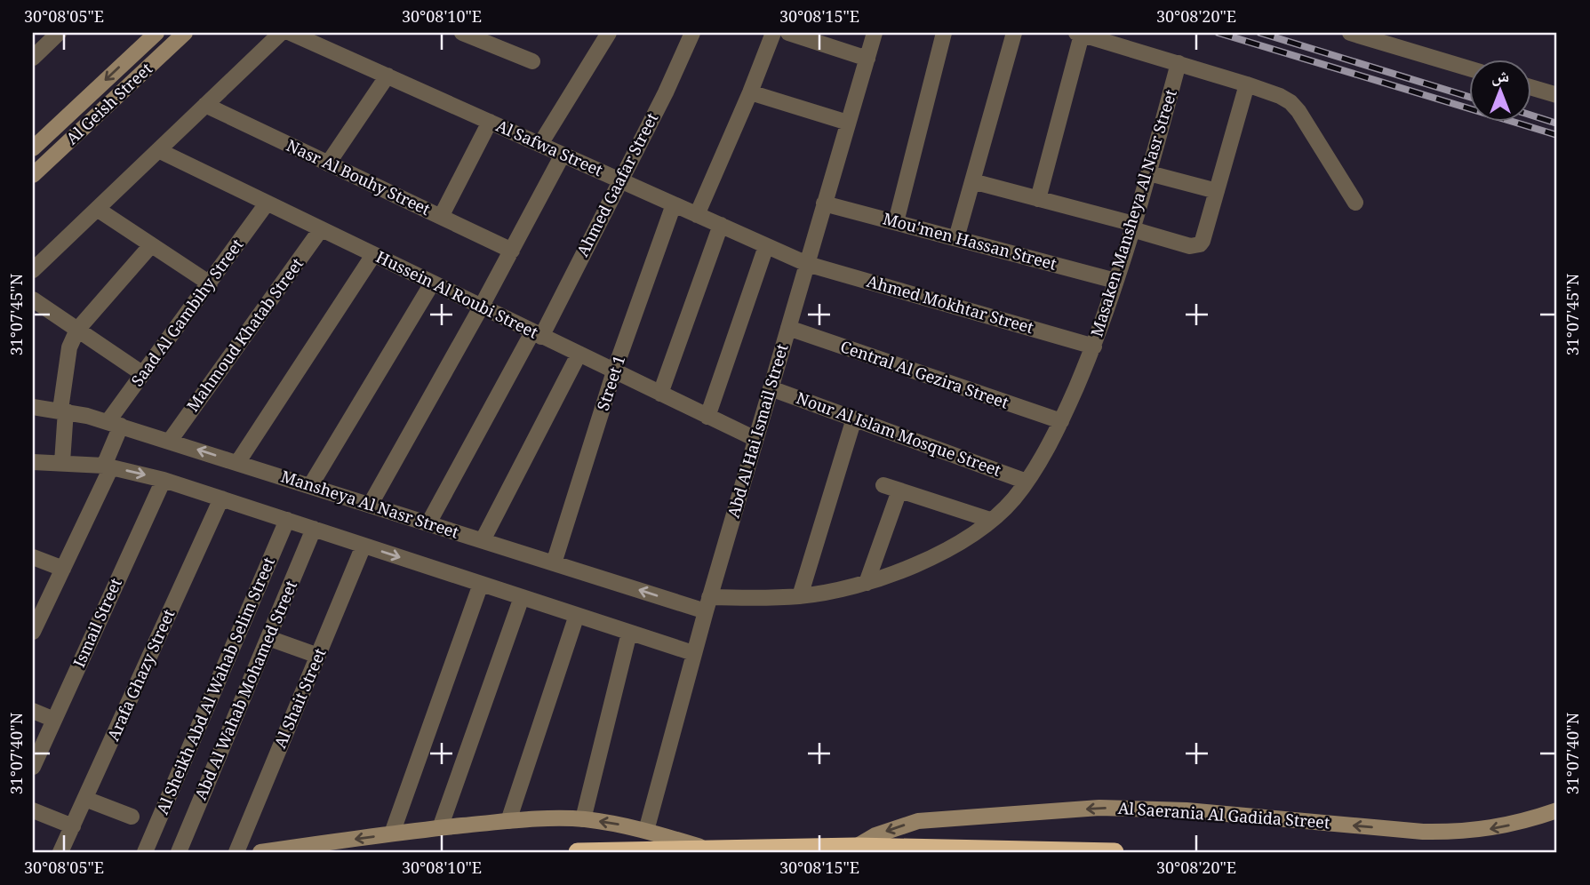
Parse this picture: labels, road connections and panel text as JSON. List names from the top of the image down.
{
  "streets": {
    "main road": ["Al Geish Street", "Al Saerania Al Gadida Street"],
    "street": [
      "Al Safwa Street",
      "Nasr Al Bouhy Street",
      "Ahmed Gaafar Street",
      "Masaken Mansheya Al Nasr Street",
      "Mou'men Hassan Street",
      "Hussein Al Roubi Street",
      "Ahmed Mokhtar Street",
      "Saad Al Gambihy Street",
      "Mahmoud Khatab Street",
      "Central Al Gezira Street",
      "Street 1",
      "Abd Al Hai Ismail Street",
      "Nour Al Islam Mosque Street",
      "Mansheya Al Nasr Street",
      "Ismail Street",
      "Arafa Ghazy Street",
      "Al Sheikh Abd Al Wahab Selim Street",
      "Abd Al Wahab Mohamed Street",
      "Al Shait Street"
    ]
  },
  "crossings": [
    ["Al Safwa Street", "Ahmed Gaafar Street"],
    ["Al Safwa Street", "Ahmed Mokhtar Street"],
    ["Al Safwa Street", "Street 1"],
    ["Al Safwa Street", "Abd Al Hai Ismail Street"],
    ["Ahmed Gaafar Street", "Hussein Al Roubi Street"],
    ["Ahmed Gaafar Street", "Mansheya Al Nasr Street"],
    ["Masaken Mansheya Al Nasr Street", "Mou'men Hassan Street"],
    ["Masaken Mansheya Al Nasr Street", "Ahmed Mokhtar Street"],
    ["Masaken Mansheya Al Nasr Street", "Central Al Gezira Street"],
    ["Masaken Mansheya Al Nasr Street", "Abd Al Hai Ismail Street"],
    ["Masaken Mansheya Al Nasr Street", "Nour Al Islam Mosque Street"],
    ["Masaken Mansheya Al Nasr Street", "Mansheya Al Nasr Street"],
    ["Mou'men Hassan Street", "Abd Al Hai Ismail Street"],
    ["Hussein Al Roubi Street", "Saad Al Gambihy Street"],
    ["Hussein Al Roubi Street", "Mahmoud Khatab Street"],
    ["Hussein Al Roubi Street", "Street 1"],
    ["Hussein Al Roubi Street", "Abd Al Hai Ismail Street"],
    ["Ahmed Mokhtar Street", "Abd Al Hai Ismail Street"],
    ["Saad Al Gambihy Street", "Mansheya Al Nasr Street"],
    ["Mahmoud Khatab Street", "Mansheya Al Nasr Street"],
    ["Central Al Gezira Street", "Abd Al Hai Ismail Street"],
    ["Street 1", "Mansheya Al Nasr Street"],
    ["Abd Al Hai Ismail Street", "Nour Al Islam Mosque Street"],
    ["Abd Al Hai Ismail Street", "Mansheya Al Nasr Street"]
  ],
  "one_way": ["Al Saerania Al Gadida Street"],
  "north": "top",
  "coordinates": [
    "30°08'05\"E",
    "30°08'10\"E",
    "30°08'15\"E",
    "30°08'20\"E",
    "31°07'45\"N",
    "31°07'40\"N"
  ]
}
